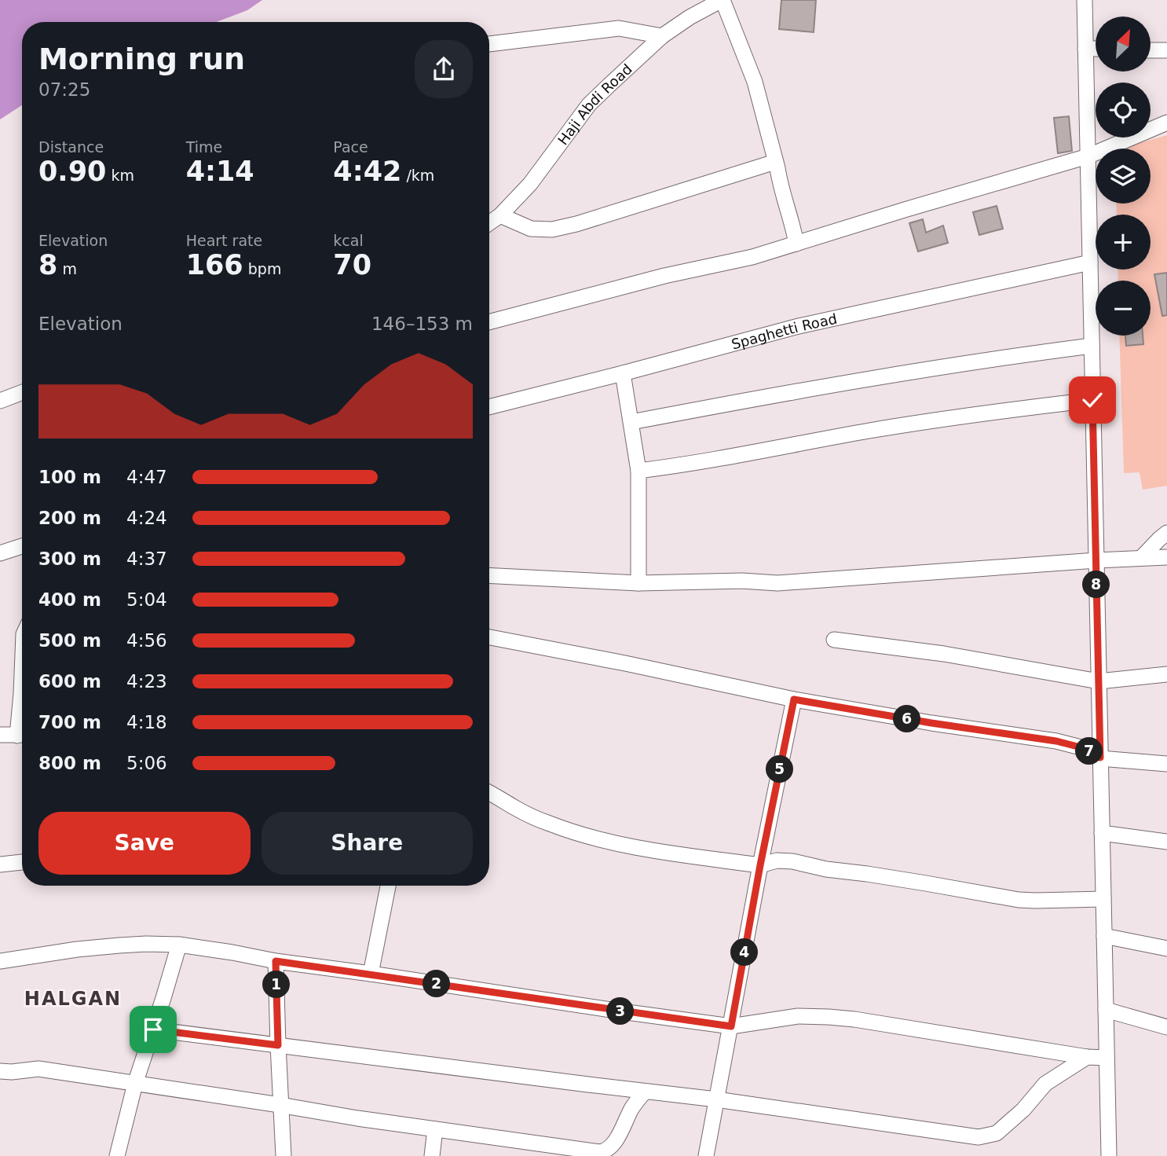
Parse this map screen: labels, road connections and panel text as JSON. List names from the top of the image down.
{
  "streets": {
    "street": ["Haji Abdi Road", "Spaghetti Road"]
  },
  "districts": ["HALGAN"],
  "north": "top right",
  "page": {
    "map_buttons": ["+", "−"],
    "heading": ["Morning run", "07:25"],
    "stats": [
      ["Distance", "0.90 km"],
      ["Time", "4:14"],
      ["Pace", "4:42 /km"],
      ["Elevation", "8 m"],
      ["Heart rate", "166 bpm"],
      ["kcal", "70"]
    ],
    "chart": ["Elevation", "146–153 m"],
    "list": [
      {
        "name": "100 m",
        "note": "4:47"
      },
      {
        "name": "200 m",
        "note": "4:24"
      },
      {
        "name": "300 m",
        "note": "4:37"
      },
      {
        "name": "400 m",
        "note": "5:04"
      },
      {
        "name": "500 m",
        "note": "4:56"
      },
      {
        "name": "600 m",
        "note": "4:23"
      },
      {
        "name": "700 m",
        "note": "4:18"
      },
      {
        "name": "800 m",
        "note": "5:06"
      }
    ],
    "pins": [
      "8",
      "6",
      "7",
      "5",
      "4",
      "2",
      "1",
      "3"
    ],
    "buttons": ["Save", "Share"]
  }
}
